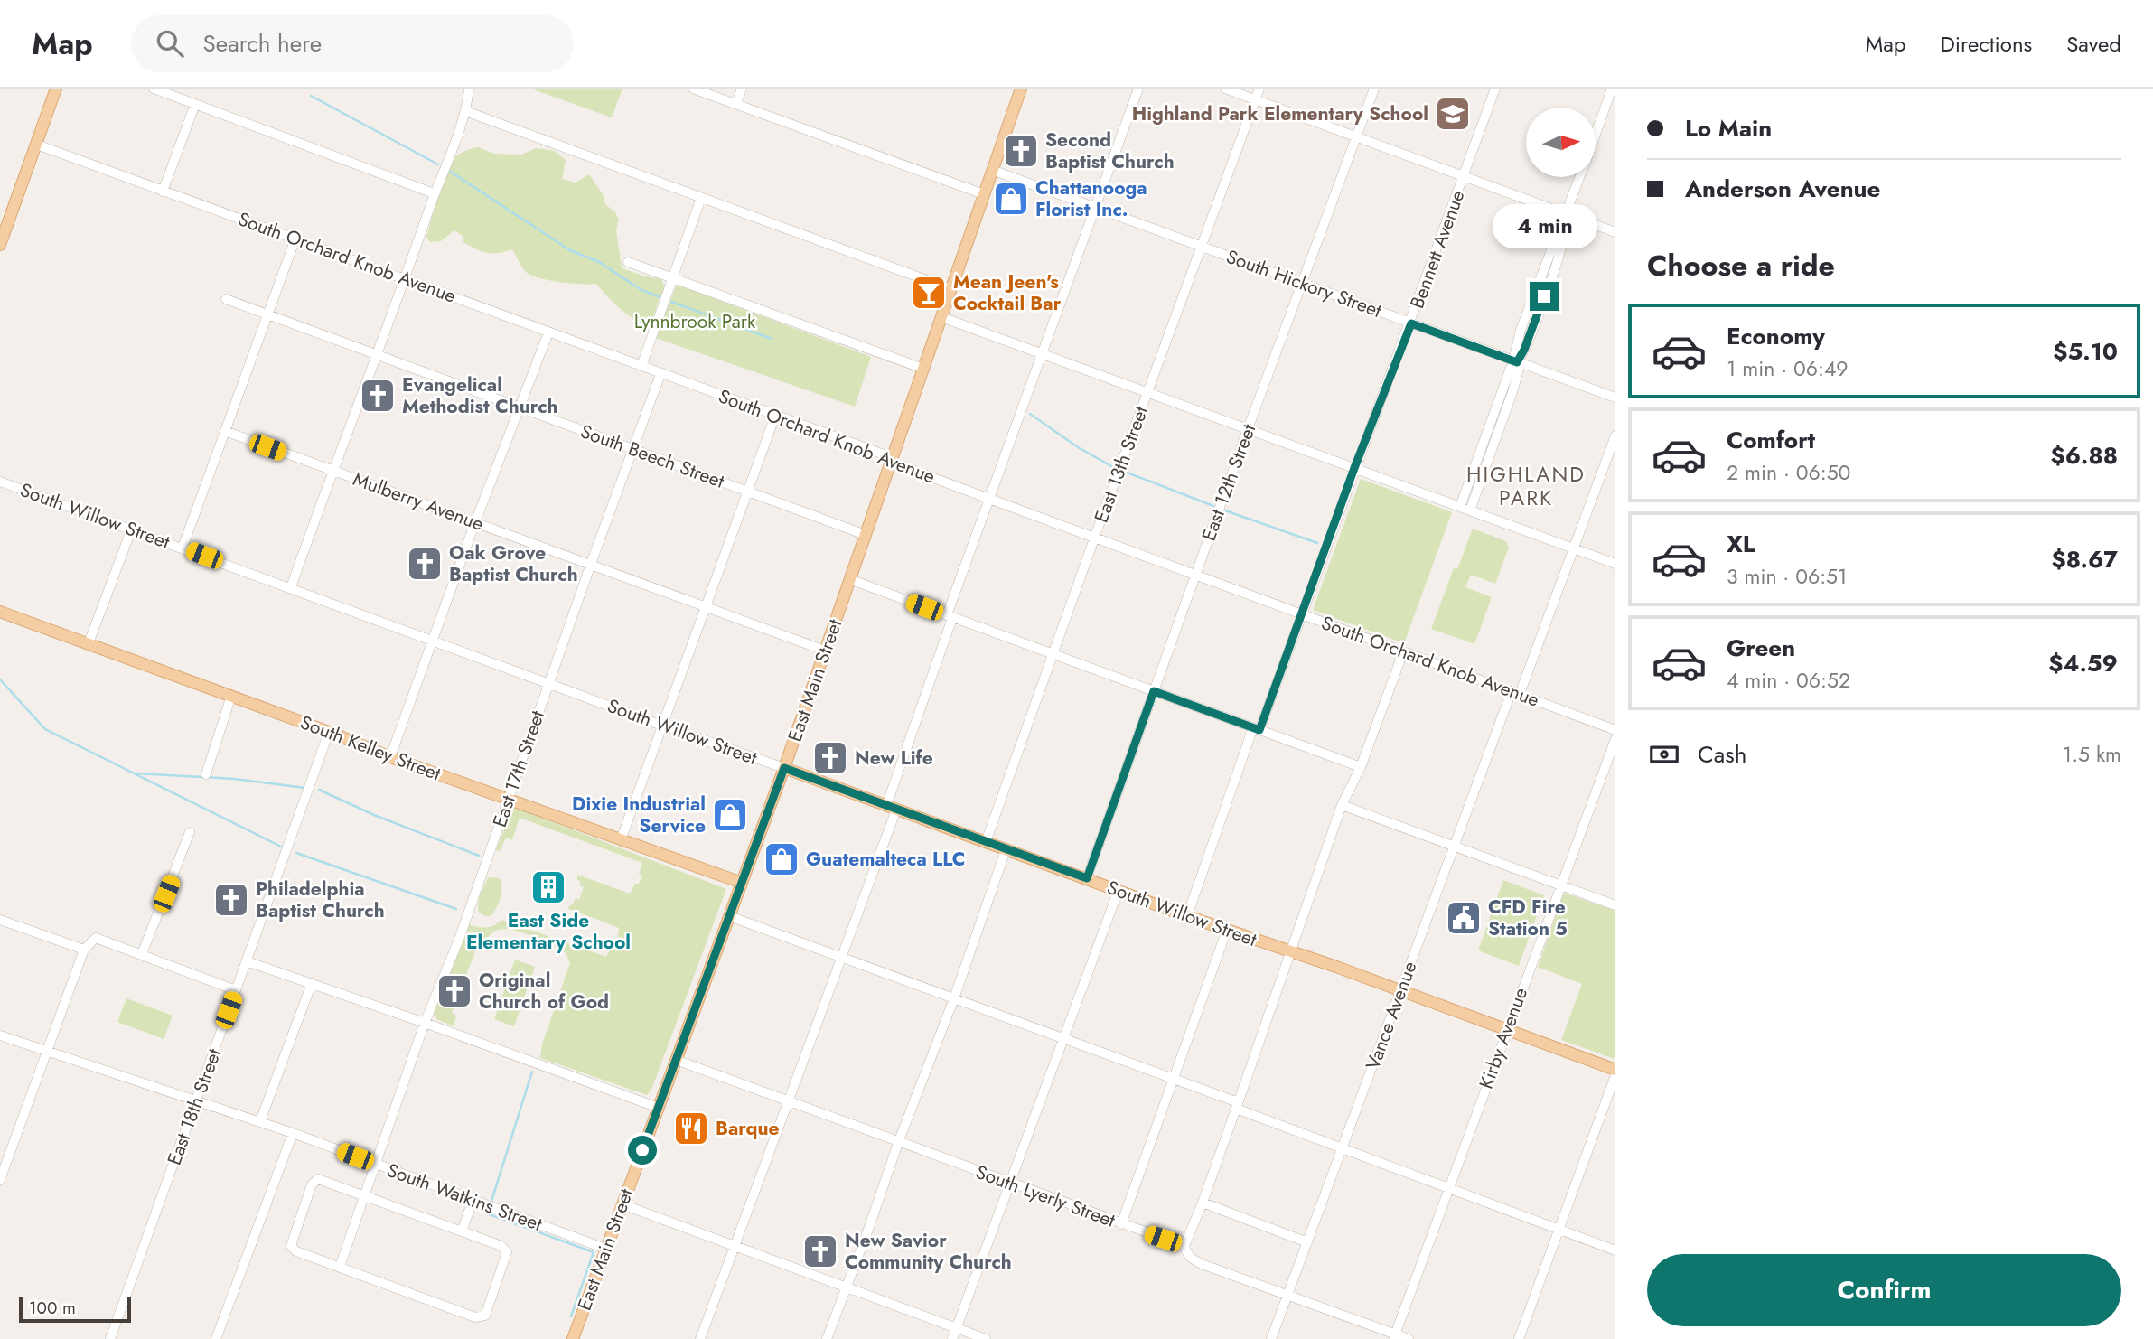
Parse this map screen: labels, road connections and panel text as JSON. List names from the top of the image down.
{
  "streets": {
    "main road": ["South Willow Street", "East Main Street", "South Kelley Street"],
    "street": [
      "Bennett Avenue",
      "South Orchard Knob Avenue",
      "South Hickory Street",
      "South Beech Street",
      "East 13th Street",
      "East 12th Street",
      "Mulberry Avenue",
      "East 17th Street",
      "Vance Avenue",
      "Kirby Avenue",
      "East 18th Street",
      "South Lyerly Street",
      "South Watkins Street"
    ]
  },
  "crossings": [
    ["Bennett Avenue", "South Orchard Knob Avenue"],
    ["Bennett Avenue", "South Hickory Street"],
    ["Bennett Avenue", "South Willow Street"],
    ["South Orchard Knob Avenue", "East 13th Street"],
    ["South Orchard Knob Avenue", "East 12th Street"],
    ["South Orchard Knob Avenue", "East Main Street"],
    ["South Orchard Knob Avenue", "East 17th Street"],
    ["South Orchard Knob Avenue", "Vance Avenue"],
    ["South Hickory Street", "East 13th Street"],
    ["South Hickory Street", "East 12th Street"],
    ["South Hickory Street", "East Main Street"],
    ["South Beech Street", "East Main Street"],
    ["South Beech Street", "East 17th Street"],
    ["East 13th Street", "South Willow Street"],
    ["East 12th Street", "South Willow Street"],
    ["Mulberry Avenue", "East Main Street"],
    ["Mulberry Avenue", "East 17th Street"],
    ["South Willow Street", "East Main Street"],
    ["South Willow Street", "East 17th Street"],
    ["South Willow Street", "Vance Avenue"],
    ["South Willow Street", "Kirby Avenue"],
    ["East Main Street", "South Kelley Street"],
    ["East Main Street", "South Lyerly Street"],
    ["East Main Street", "South Watkins Street"],
    ["South Kelley Street", "East 17th Street"],
    ["South Kelley Street", "East 18th Street"],
    ["East 17th Street", "South Watkins Street"],
    ["Vance Avenue", "South Lyerly Street"],
    ["Kirby Avenue", "South Lyerly Street"],
    ["East 18th Street", "South Watkins Street"]
  ],
  "districts": ["HIGHLAND PARK"],
  "parks": ["Lynnbrook Park"],
  "places": {
    "school or university": ["Highland Park Elementary School"],
    "church": [
      "Second Baptist Church",
      "Evangelical Methodist Church",
      "Oak Grove Baptist Church",
      "New Life",
      "Philadelphia Baptist Church",
      "Original Church of God",
      "New Savior Community Church"
    ],
    "shop": ["Chattanooga Florist Inc.", "Dixie Industrial Service", "Guatemalteca LLC"],
    "bar": ["Mean Jeen's Cocktail Bar"],
    "building": ["East Side Elementary School"],
    "public building": ["CFD Fire Station 5"],
    "restaurant": ["Barque"]
  },
  "scale_bar": "100 m",
  "north": "right",
  "page": {
    "header": "Map",
    "search": "Search here",
    "nav": ["Map", "Directions", "Saved"],
    "banner": ["Lo Main", "Anderson Avenue"],
    "bubble": "4 min",
    "heading": "Choose a ride",
    "list": [
      {
        "name": "Economy",
        "note": "1 min · 06:49",
        "value": "$5.10"
      },
      {
        "name": "Comfort",
        "note": "2 min · 06:50",
        "value": "$6.88"
      },
      {
        "name": "XL",
        "note": "3 min · 06:51",
        "value": "$8.67"
      },
      {
        "name": "Green",
        "note": "4 min · 06:52",
        "value": "$4.59"
      }
    ],
    "pay": ["Cash", "1.5 km"],
    "buttons": "Confirm",
    "scale": "100 m"
  }
}
